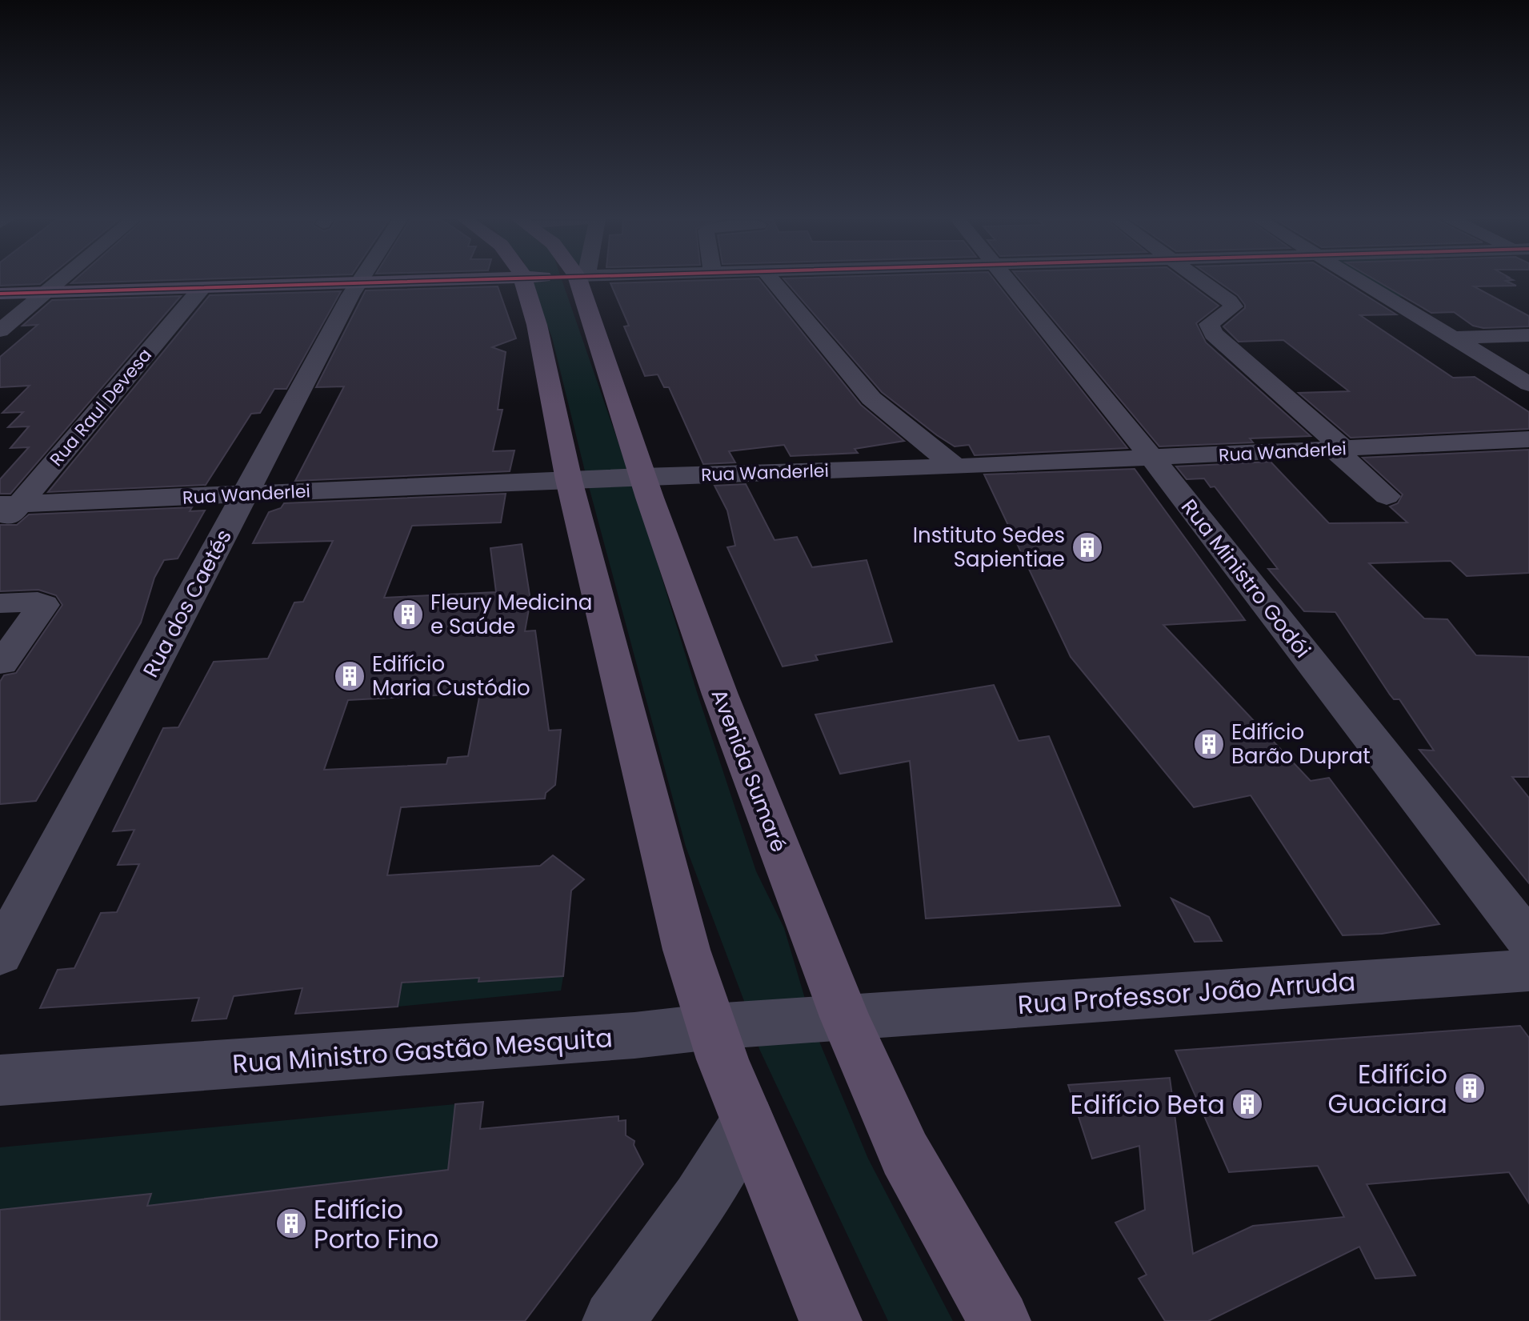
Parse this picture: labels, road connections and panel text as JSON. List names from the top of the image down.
{
  "streets": {
    "main road": ["Avenida Sumaré"],
    "street": [
      "Rua Raul Devesa",
      "Rua Wanderlei",
      "Rua Ministro Godói",
      "Rua dos Caetés",
      "Rua Professor João Arruda",
      "Rua Ministro Gastão Mesquita"
    ]
  },
  "crossings": [
    ["Rua Raul Devesa", "Rua Wanderlei"],
    ["Rua Wanderlei", "Rua Ministro Godói"],
    ["Rua Wanderlei", "Rua dos Caetés"],
    ["Rua Wanderlei", "Avenida Sumaré"],
    ["Avenida Sumaré", "Rua Professor João Arruda"],
    ["Avenida Sumaré", "Rua Ministro Gastão Mesquita"],
    ["Rua Professor João Arruda", "Rua Ministro Gastão Mesquita"]
  ],
  "places": {
    "building": [
      "Instituto Sedes Sapientiae",
      "Fleury Medicina e Saúde",
      "Edifício Maria Custódio",
      "Edifício Barão Duprat",
      "Edifício Guaciara",
      "Edifício Beta",
      "Edifício Porto Fino"
    ]
  }
}
